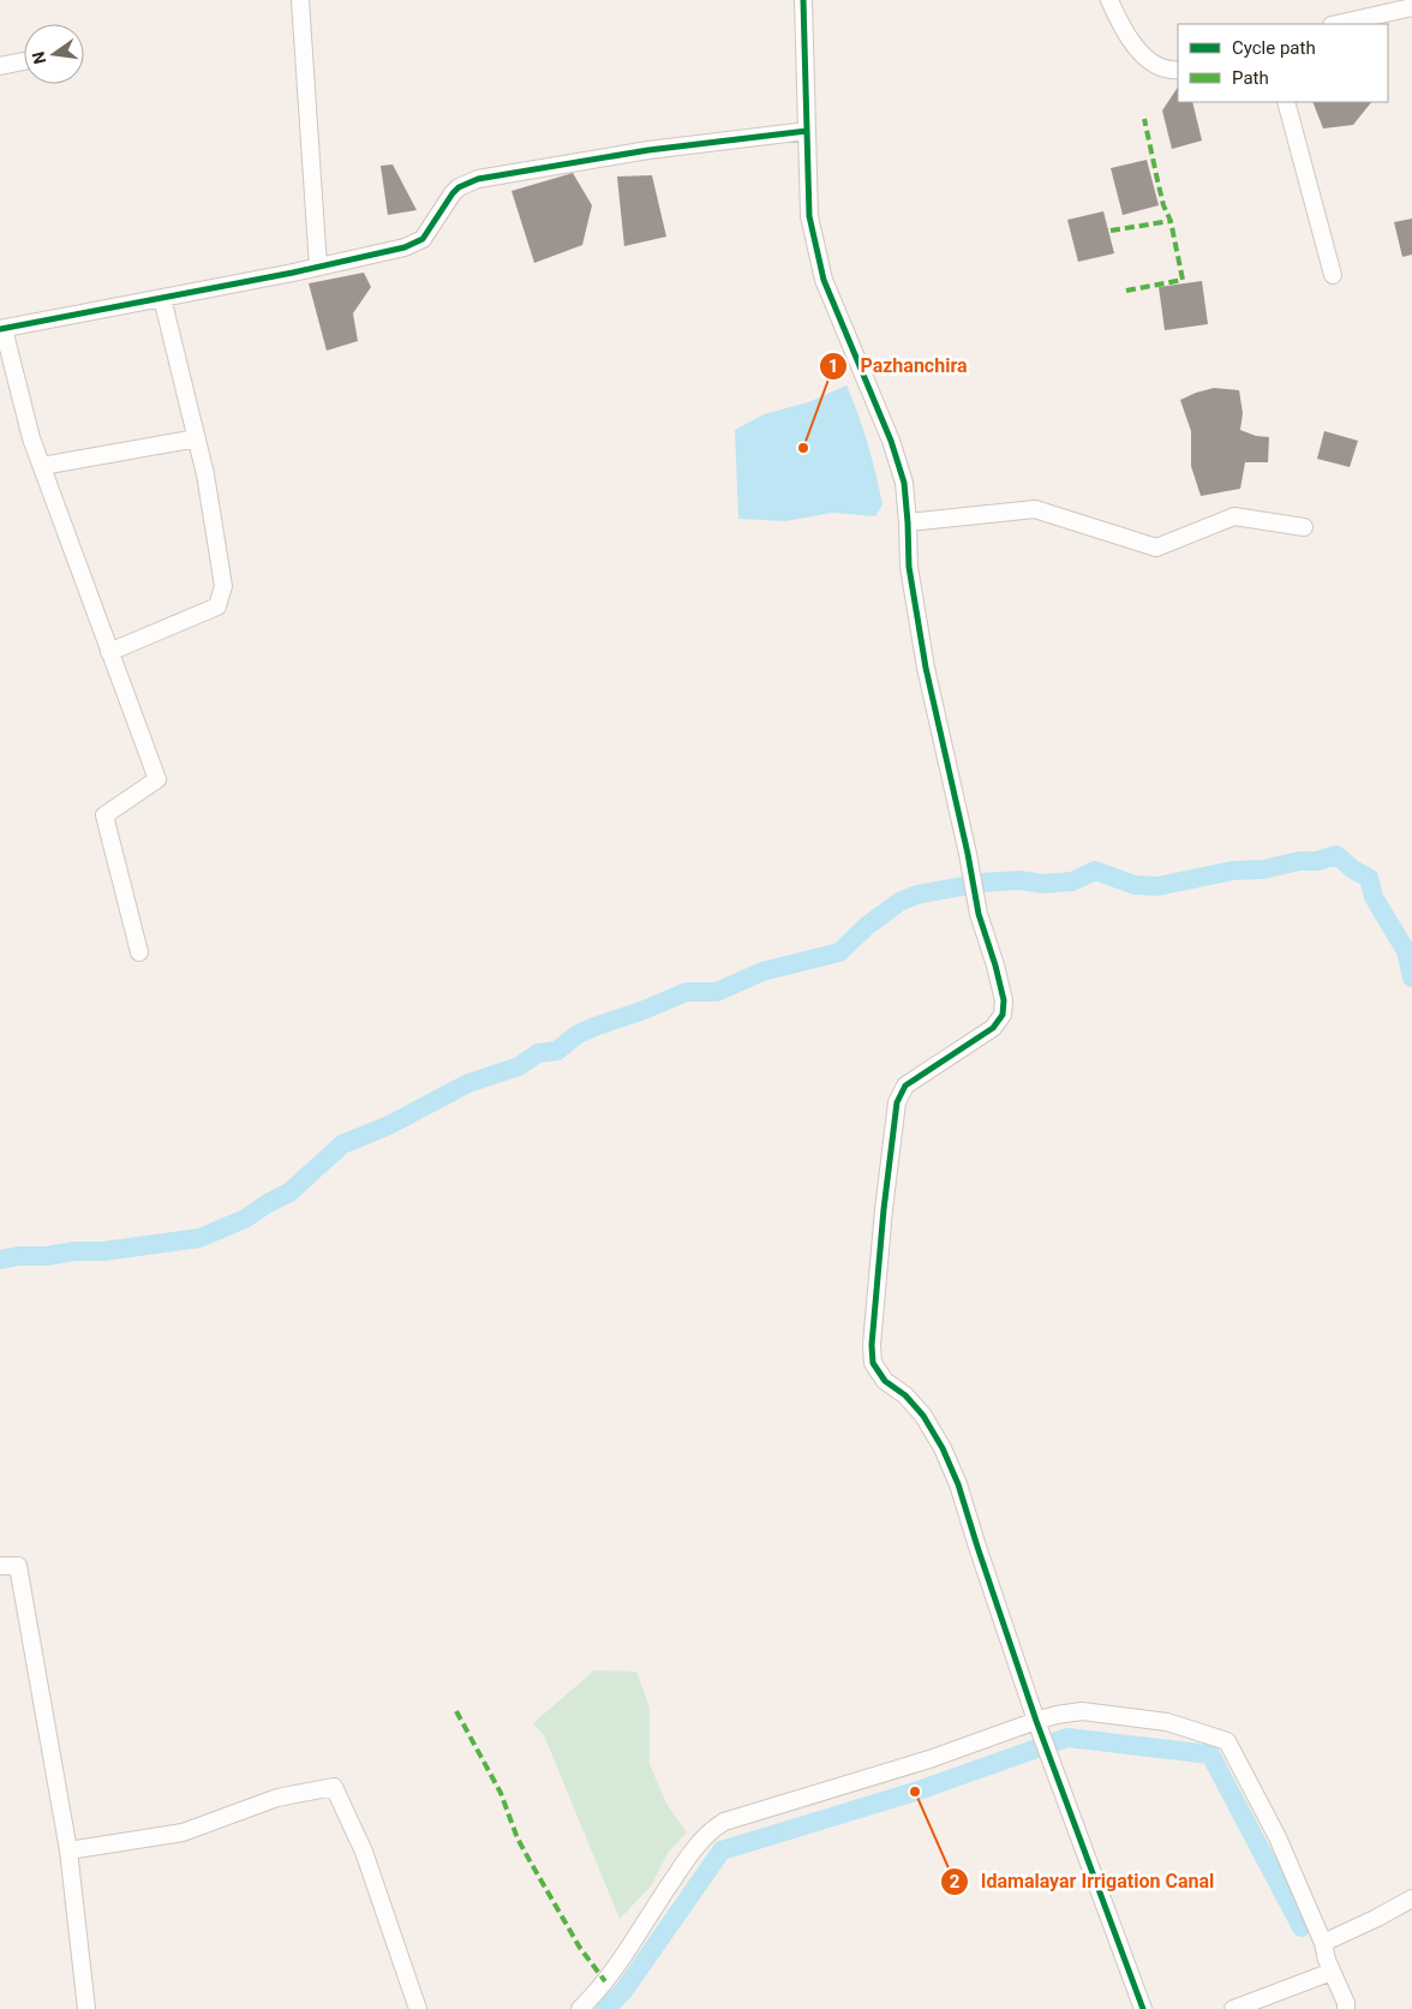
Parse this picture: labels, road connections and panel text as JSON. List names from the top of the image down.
{
  "places": ["Pazhanchira", "Idamalayar Irrigation Canal"],
  "legend": ["Cycle path", "Path"],
  "north": "left"
}
